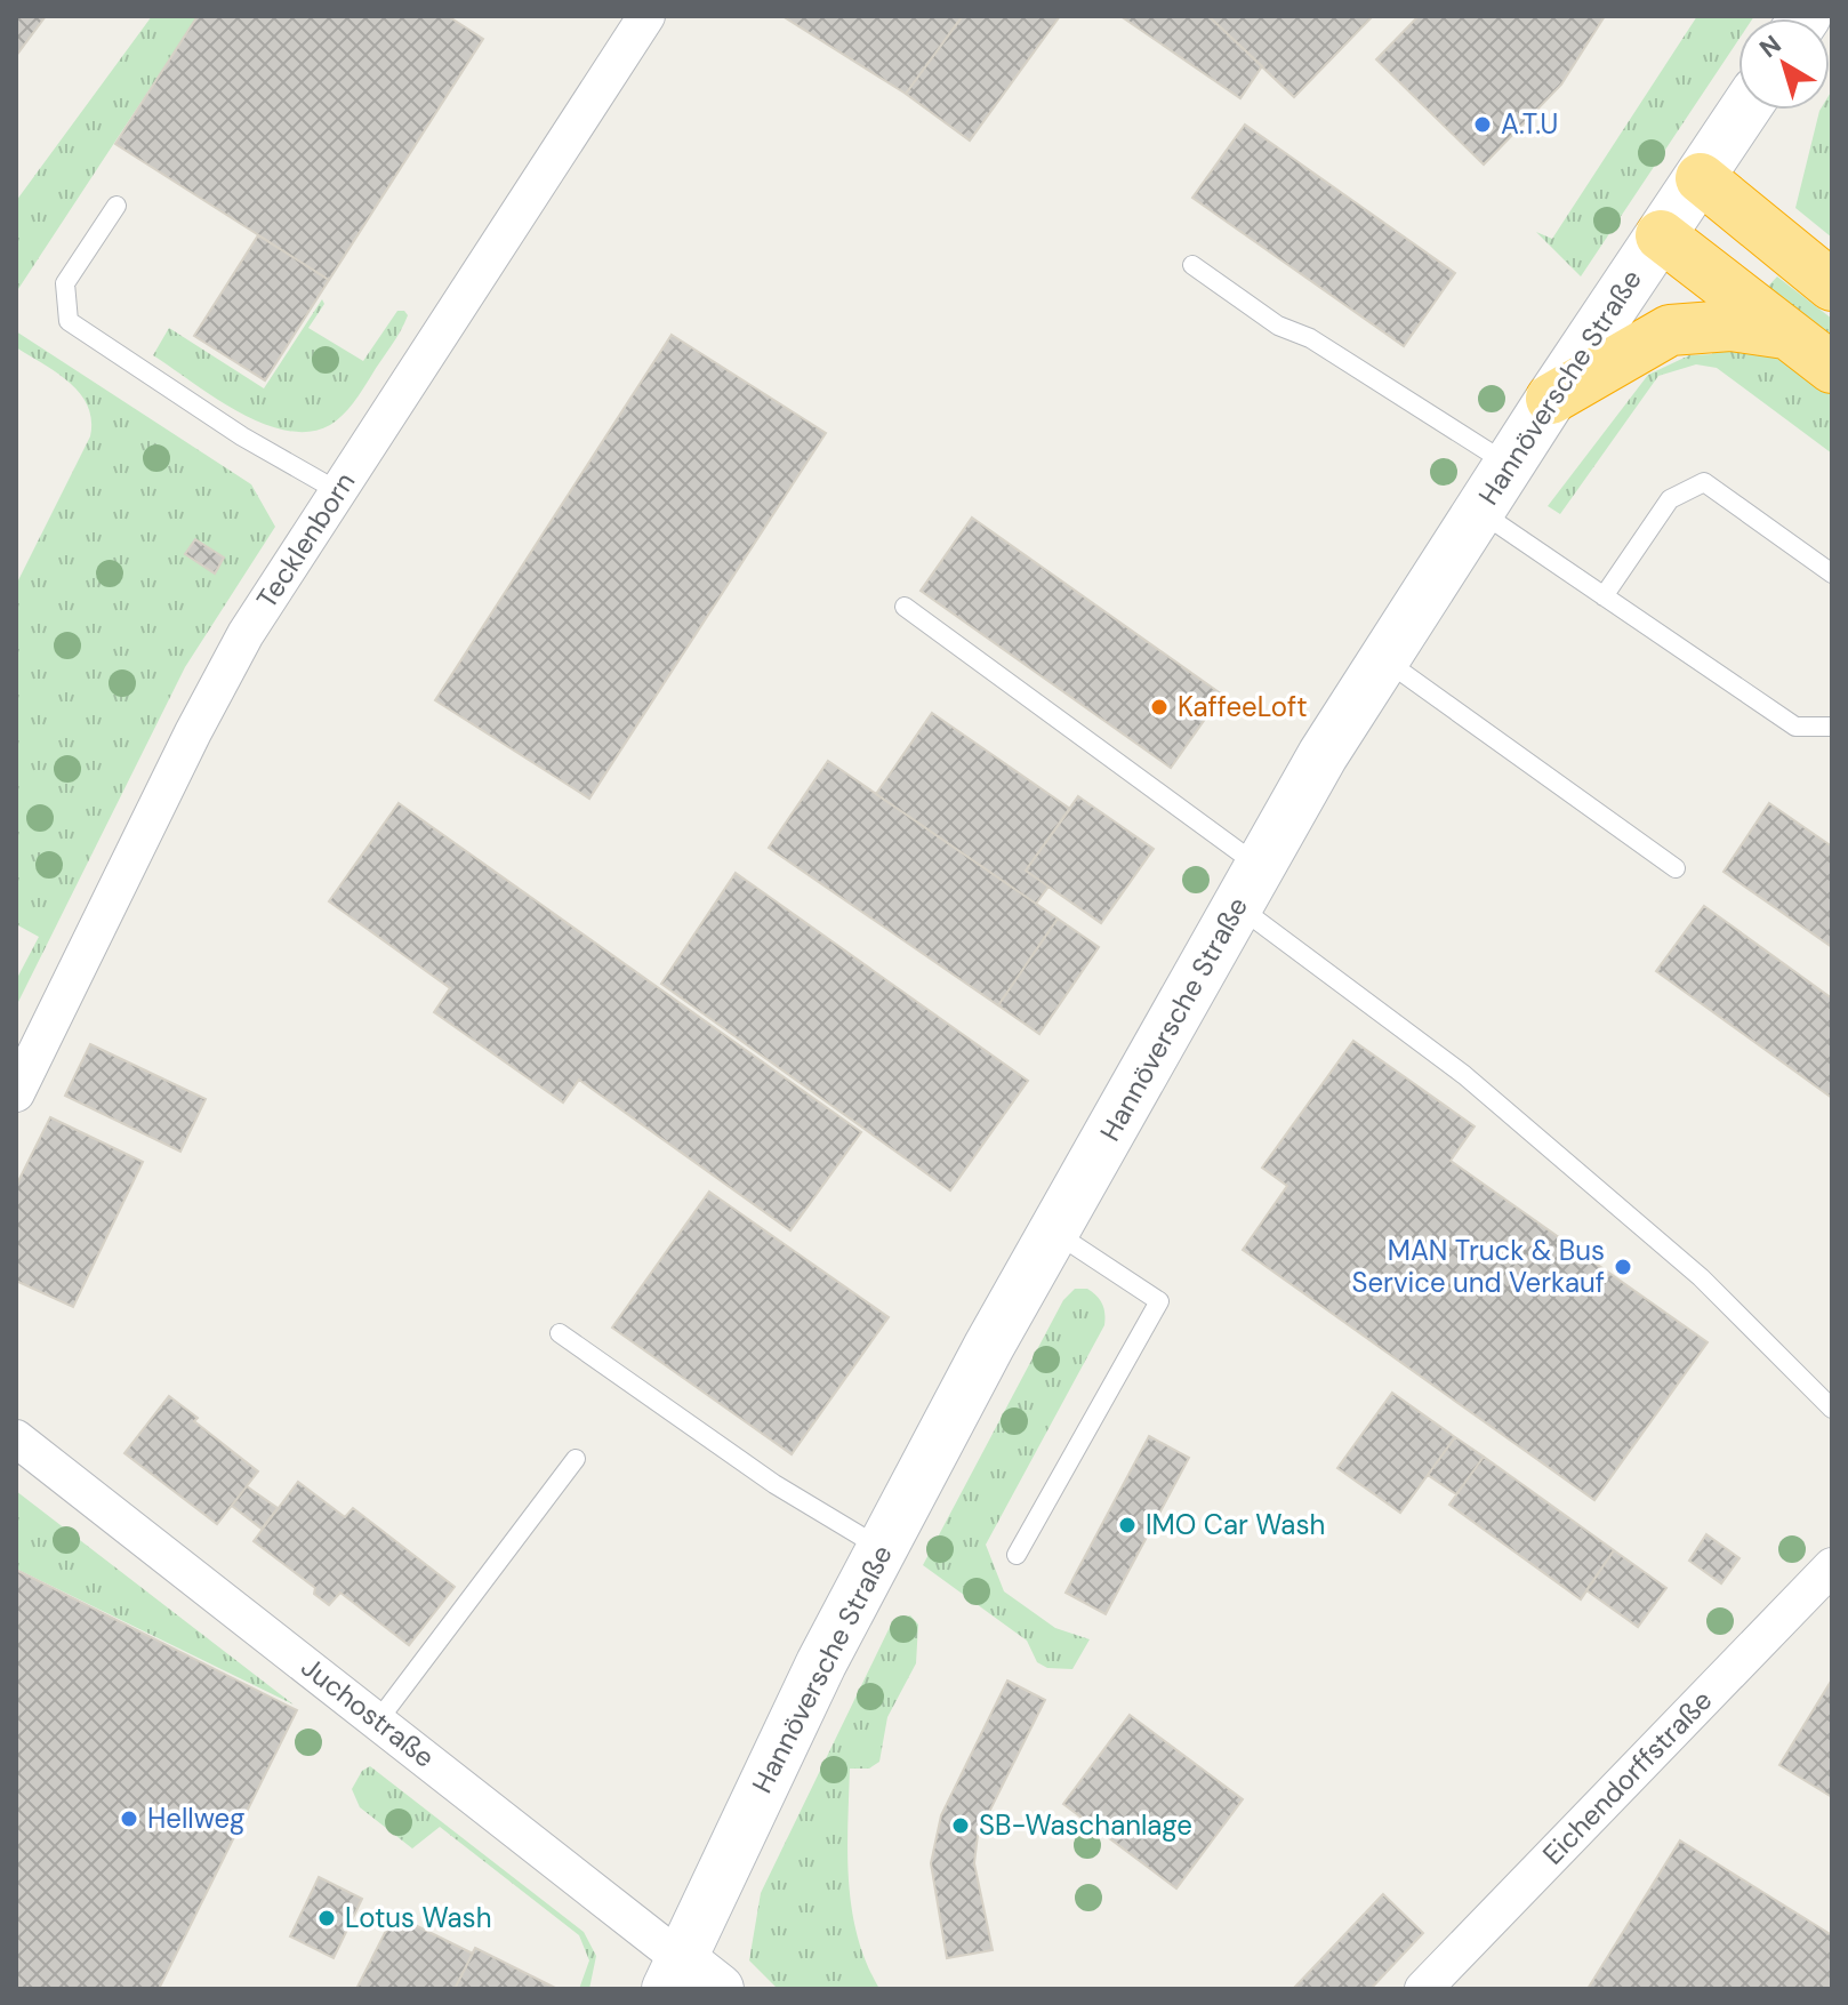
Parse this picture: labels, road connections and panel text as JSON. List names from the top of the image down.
{
  "streets": {
    "main road": ["Hannöversche Straße"],
    "street": ["Tecklenborn", "Juchostraße", "Eichendorffstraße"]
  },
  "crossings": [
    ["Hannöversche Straße", "Juchostraße"]
  ],
  "places": [
    "A.T.U",
    "KaffeeLoft",
    "MAN Truck & Bus Service und Verkauf",
    "IMO Car Wash",
    "Hellweg",
    "SB-Waschanlage",
    "Lotus Wash"
  ],
  "north": "top left"
}
